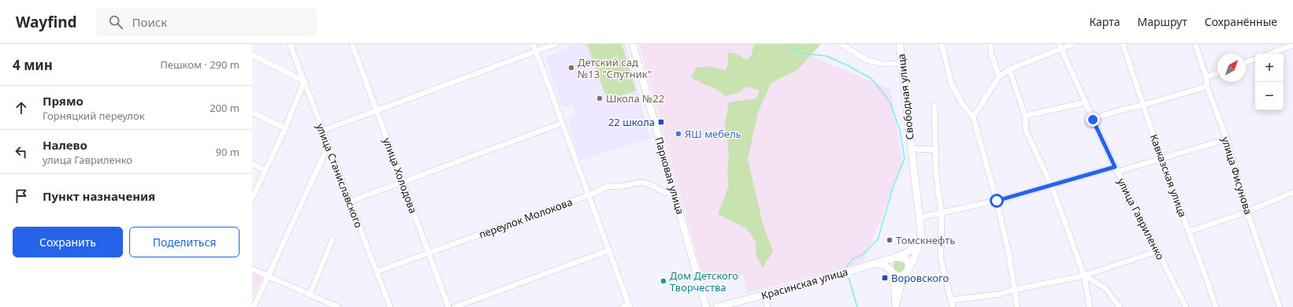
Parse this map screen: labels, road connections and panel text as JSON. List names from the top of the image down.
{
  "streets": {
    "main road": ["Свободная улица", "Парковая улица", "Красинская улица"],
    "street": [
      "улица Станиславского",
      "улица Холодова",
      "Кавказская улица",
      "улица Фисунова",
      "переулок Молокова",
      "улица Гавриленко"
    ]
  },
  "crossings": [
    ["Свободная улица", "Красинская улица"],
    ["улица Станиславского", "переулок Молокова"],
    ["улица Холодова", "переулок Молокова"],
    ["Парковая улица", "переулок Молокова"]
  ],
  "places": {
    "other": [
      "Детский сад №13 \"Спутник\"",
      "Школа №22",
      "ЯШ мебель",
      "Томскнефть",
      "Дом Детского Творчества"
    ],
    "transit": ["22 школа", "Воровского"]
  },
  "north": "top right",
  "page": {
    "header": "Wayfind",
    "search": "Поиск",
    "nav": ["Карта", "Маршрут", "Сохранённые"],
    "heading": ["4 мин", "Пешком · 290 m"],
    "map_buttons": ["+", "−"],
    "list": [
      ["Прямо", "Горняцкий переулок", "200 m"],
      ["Налево", "улица Гавриленко", "90 m"],
      "Пункт назначения"
    ],
    "buttons": ["Сохранить", "Поделиться"]
  }
}
